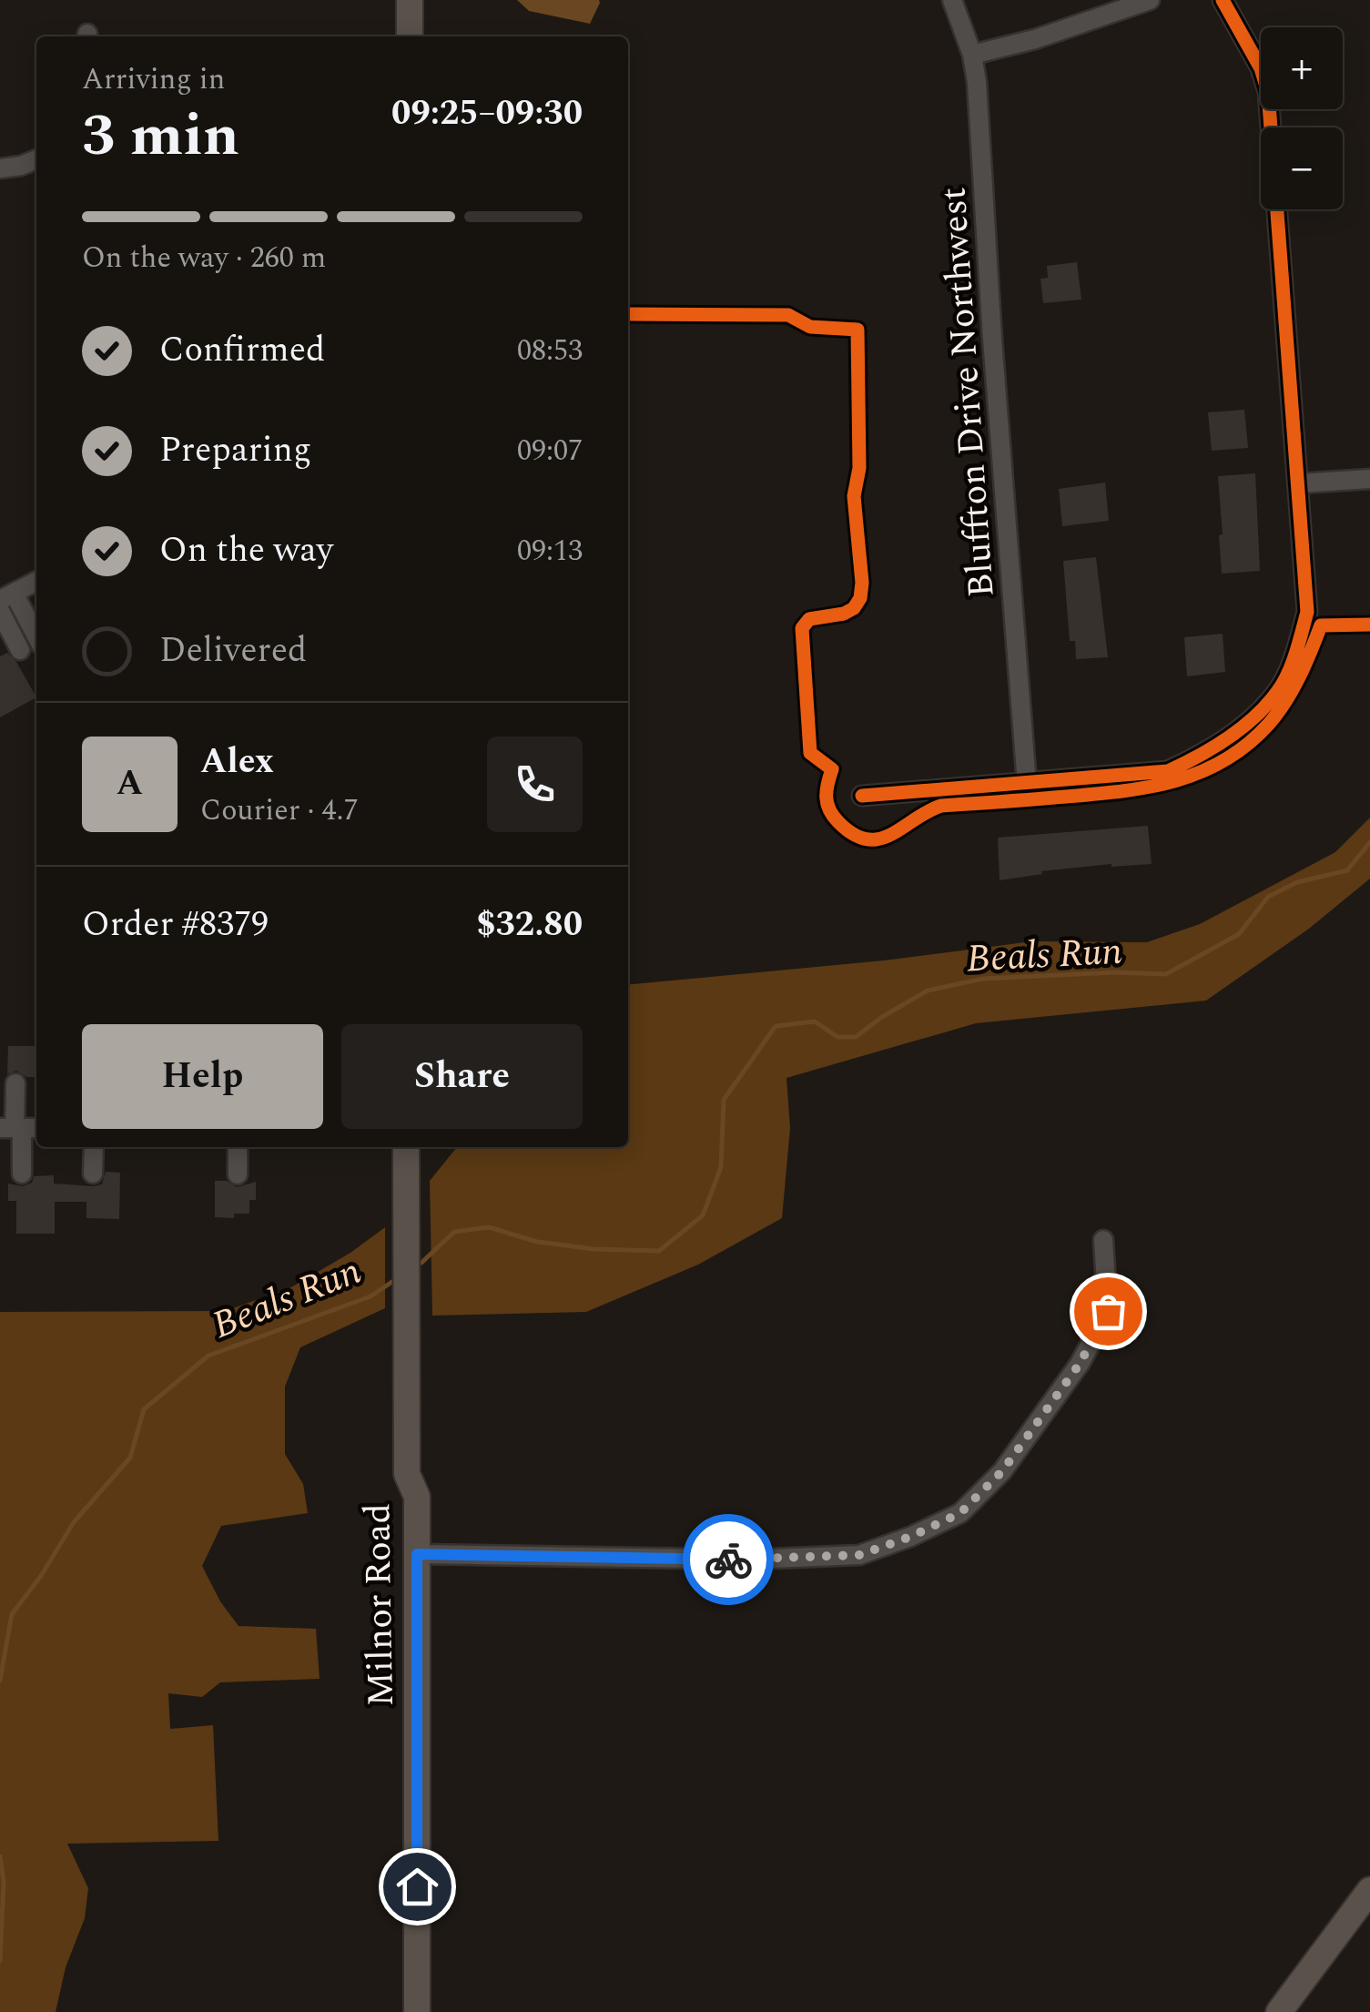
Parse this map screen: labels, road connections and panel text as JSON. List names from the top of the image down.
{
  "streets": {
    "main road": ["Milnor Road"],
    "street": ["Bluffton Drive Northwest"]
  },
  "water": ["Beals Run"],
  "page": {
    "map_buttons": ["+", "−"],
    "heading": ["3 min", "Arriving in", "09:25–09:30"],
    "panel": [
      "Alex",
      "Courier · 4.7",
      "Order #8379",
      "$32.80"
    ],
    "bar": "On the way · 260 m",
    "list": [
      ["Confirmed", "08:53"],
      ["Preparing", "09:07"],
      ["On the way", "09:13"],
      "Delivered"
    ],
    "round": "A",
    "buttons": ["Help", "Share"]
  }
}
